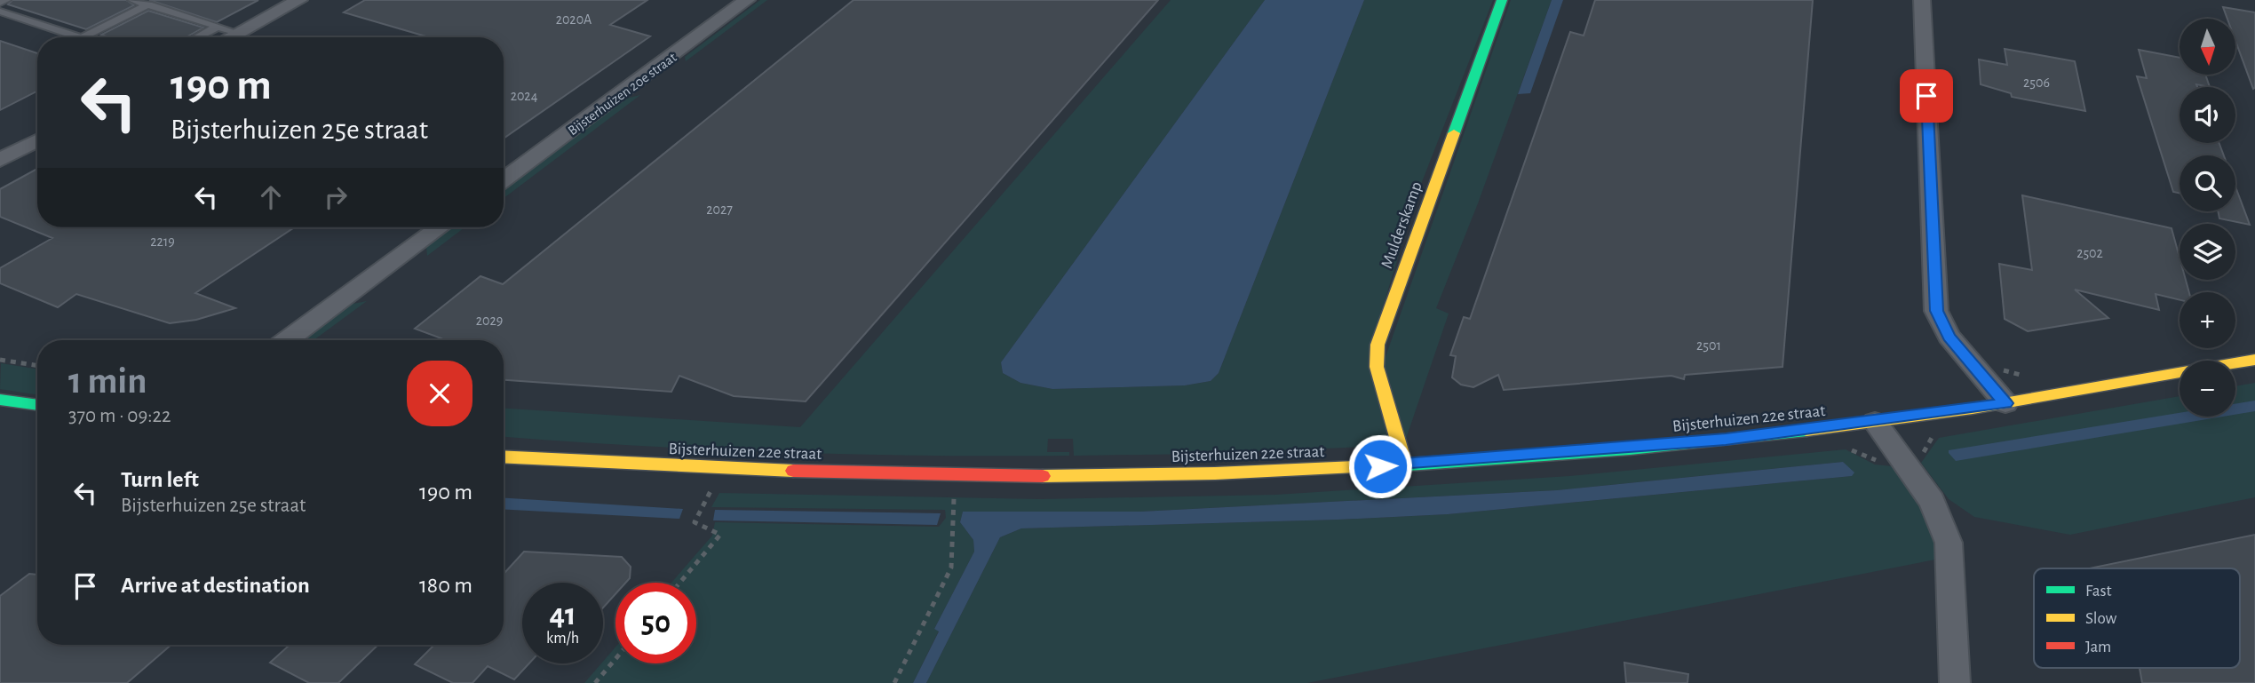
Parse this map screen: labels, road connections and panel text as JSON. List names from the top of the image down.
{
  "streets": {
    "main road": ["Mulderskamp", "Bijsterhuizen 22e straat"],
    "street": ["Bijsterhuizen 20e straat"]
  },
  "crossings": [
    ["Mulderskamp", "Bijsterhuizen 22e straat"]
  ],
  "house_numbers": [
    "2020A",
    "2506",
    "2024",
    "2027",
    "2219",
    "2502",
    "2029",
    "2501"
  ],
  "legend": ["Fast", "Slow", "Jam"],
  "north": "bottom",
  "page": {
    "map_buttons": ["+", "−"],
    "turn": ["190 m", "Bijsterhuizen 25e straat"],
    "heading": ["1 min", "370 m · 09:22"],
    "list": [
      {
        "name": "Turn left",
        "note": "Bijsterhuizen 25e straat",
        "value": "190 m"
      },
      {
        "name": "Arrive at destination",
        "value": "180 m"
      }
    ],
    "speed": "41 km/h",
    "limit": "50"
  }
}
